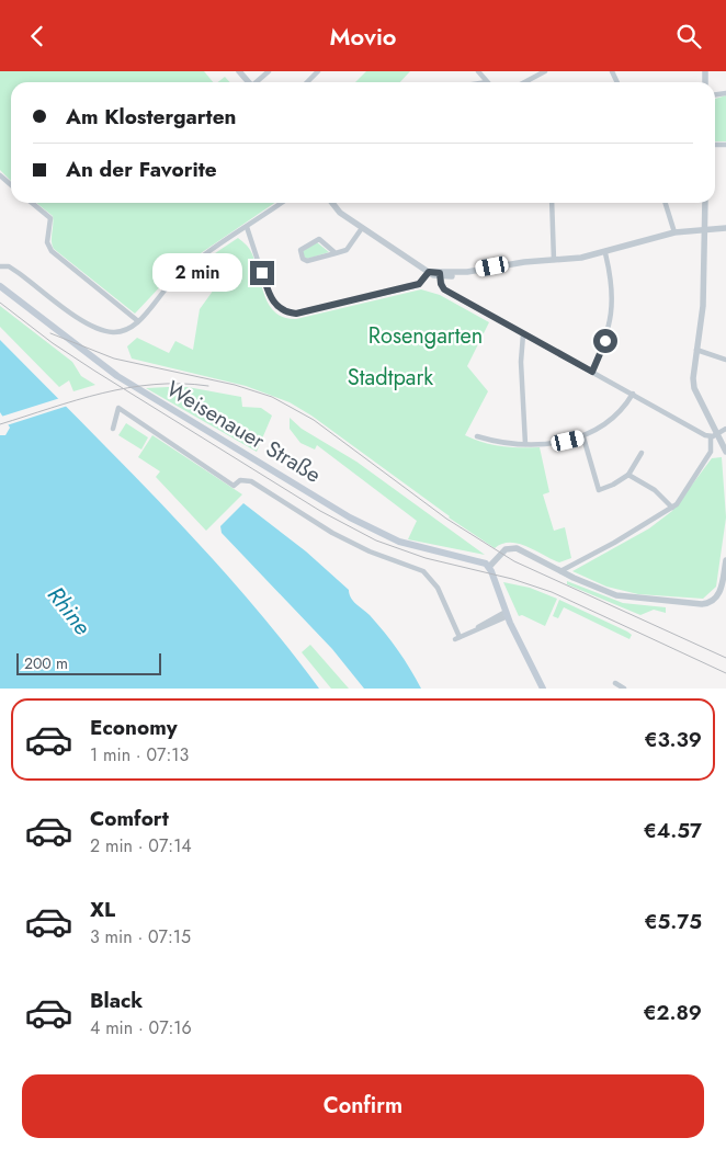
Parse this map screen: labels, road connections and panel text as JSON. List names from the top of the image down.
{
  "streets": {
    "main road": ["Weisenauer Straße"]
  },
  "water": ["Rhine"],
  "parks": ["Rosengarten", "Stadtpark"],
  "scale_bar": "200 m",
  "page": {
    "header": "Movio",
    "banner": ["Am Klostergarten", "An der Favorite"],
    "bubble": "2 min",
    "scale": "200 m",
    "list": [
      {
        "name": "Economy",
        "note": "1 min · 07:13",
        "value": "€3.39"
      },
      {
        "name": "Comfort",
        "note": "2 min · 07:14",
        "value": "€4.57"
      },
      {
        "name": "XL",
        "note": "3 min · 07:15",
        "value": "€5.75"
      },
      {
        "name": "Black",
        "note": "4 min · 07:16",
        "value": "€2.89"
      }
    ],
    "buttons": "Confirm"
  }
}
